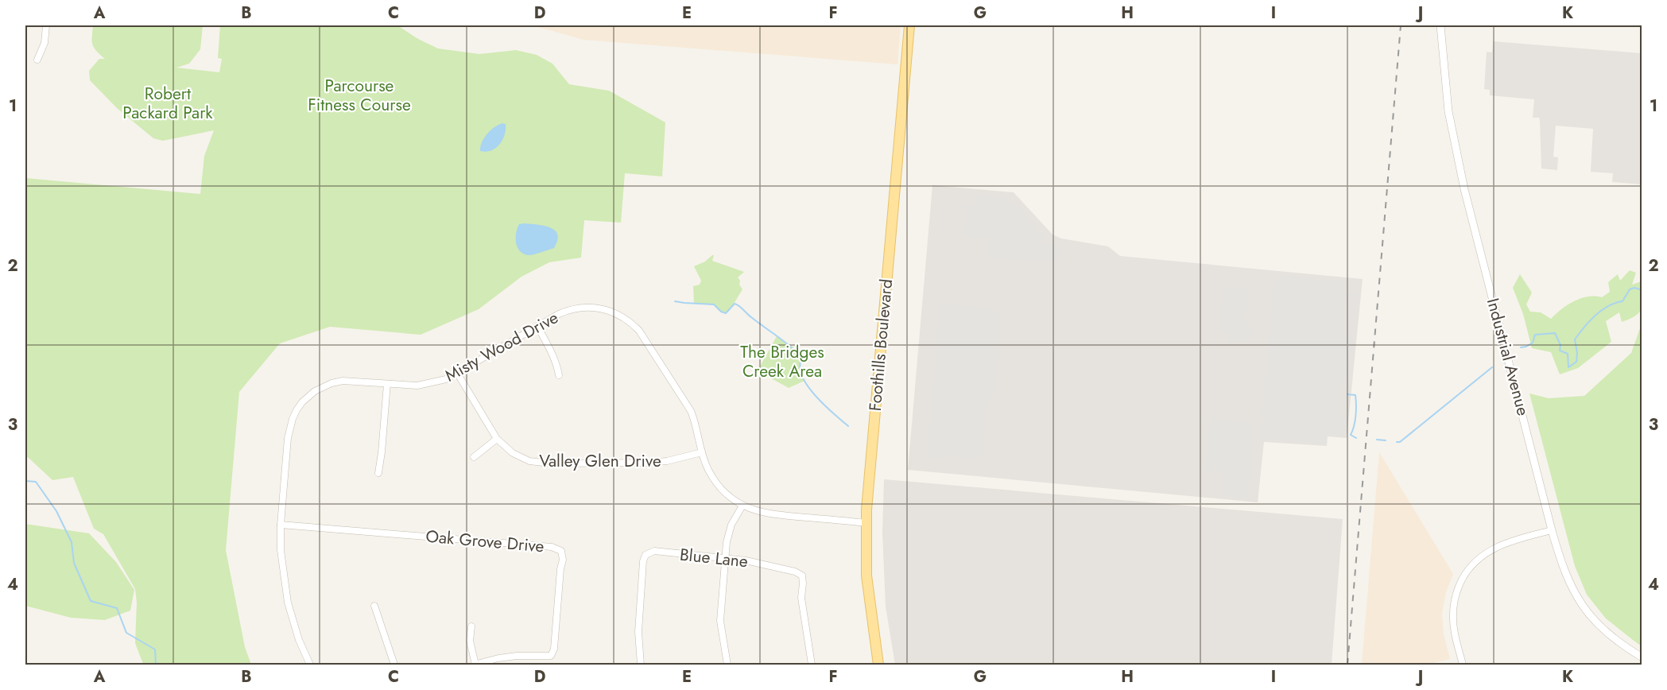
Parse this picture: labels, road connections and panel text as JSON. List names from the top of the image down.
{
  "streets": {
    "main road": ["Foothills Boulevard"],
    "street": [
      "Misty Wood Drive",
      "Industrial Avenue",
      "Valley Glen Drive",
      "Oak Grove Drive",
      "Blue Lane"
    ]
  },
  "crossings": [
    ["Foothills Boulevard", "Misty Wood Drive"],
    ["Misty Wood Drive", "Valley Glen Drive"],
    ["Misty Wood Drive", "Oak Grove Drive"]
  ],
  "parks": ["Parcourse Fitness Course", "Robert Packard Park", "The Bridges Creek Area"],
  "grid": {
    "columns": [
      "A",
      "B",
      "C",
      "D",
      "E",
      "F",
      "G",
      "H",
      "I",
      "J",
      "K"
    ],
    "rows": [
      "1",
      "2",
      "3",
      "4"
    ]
  }
}
